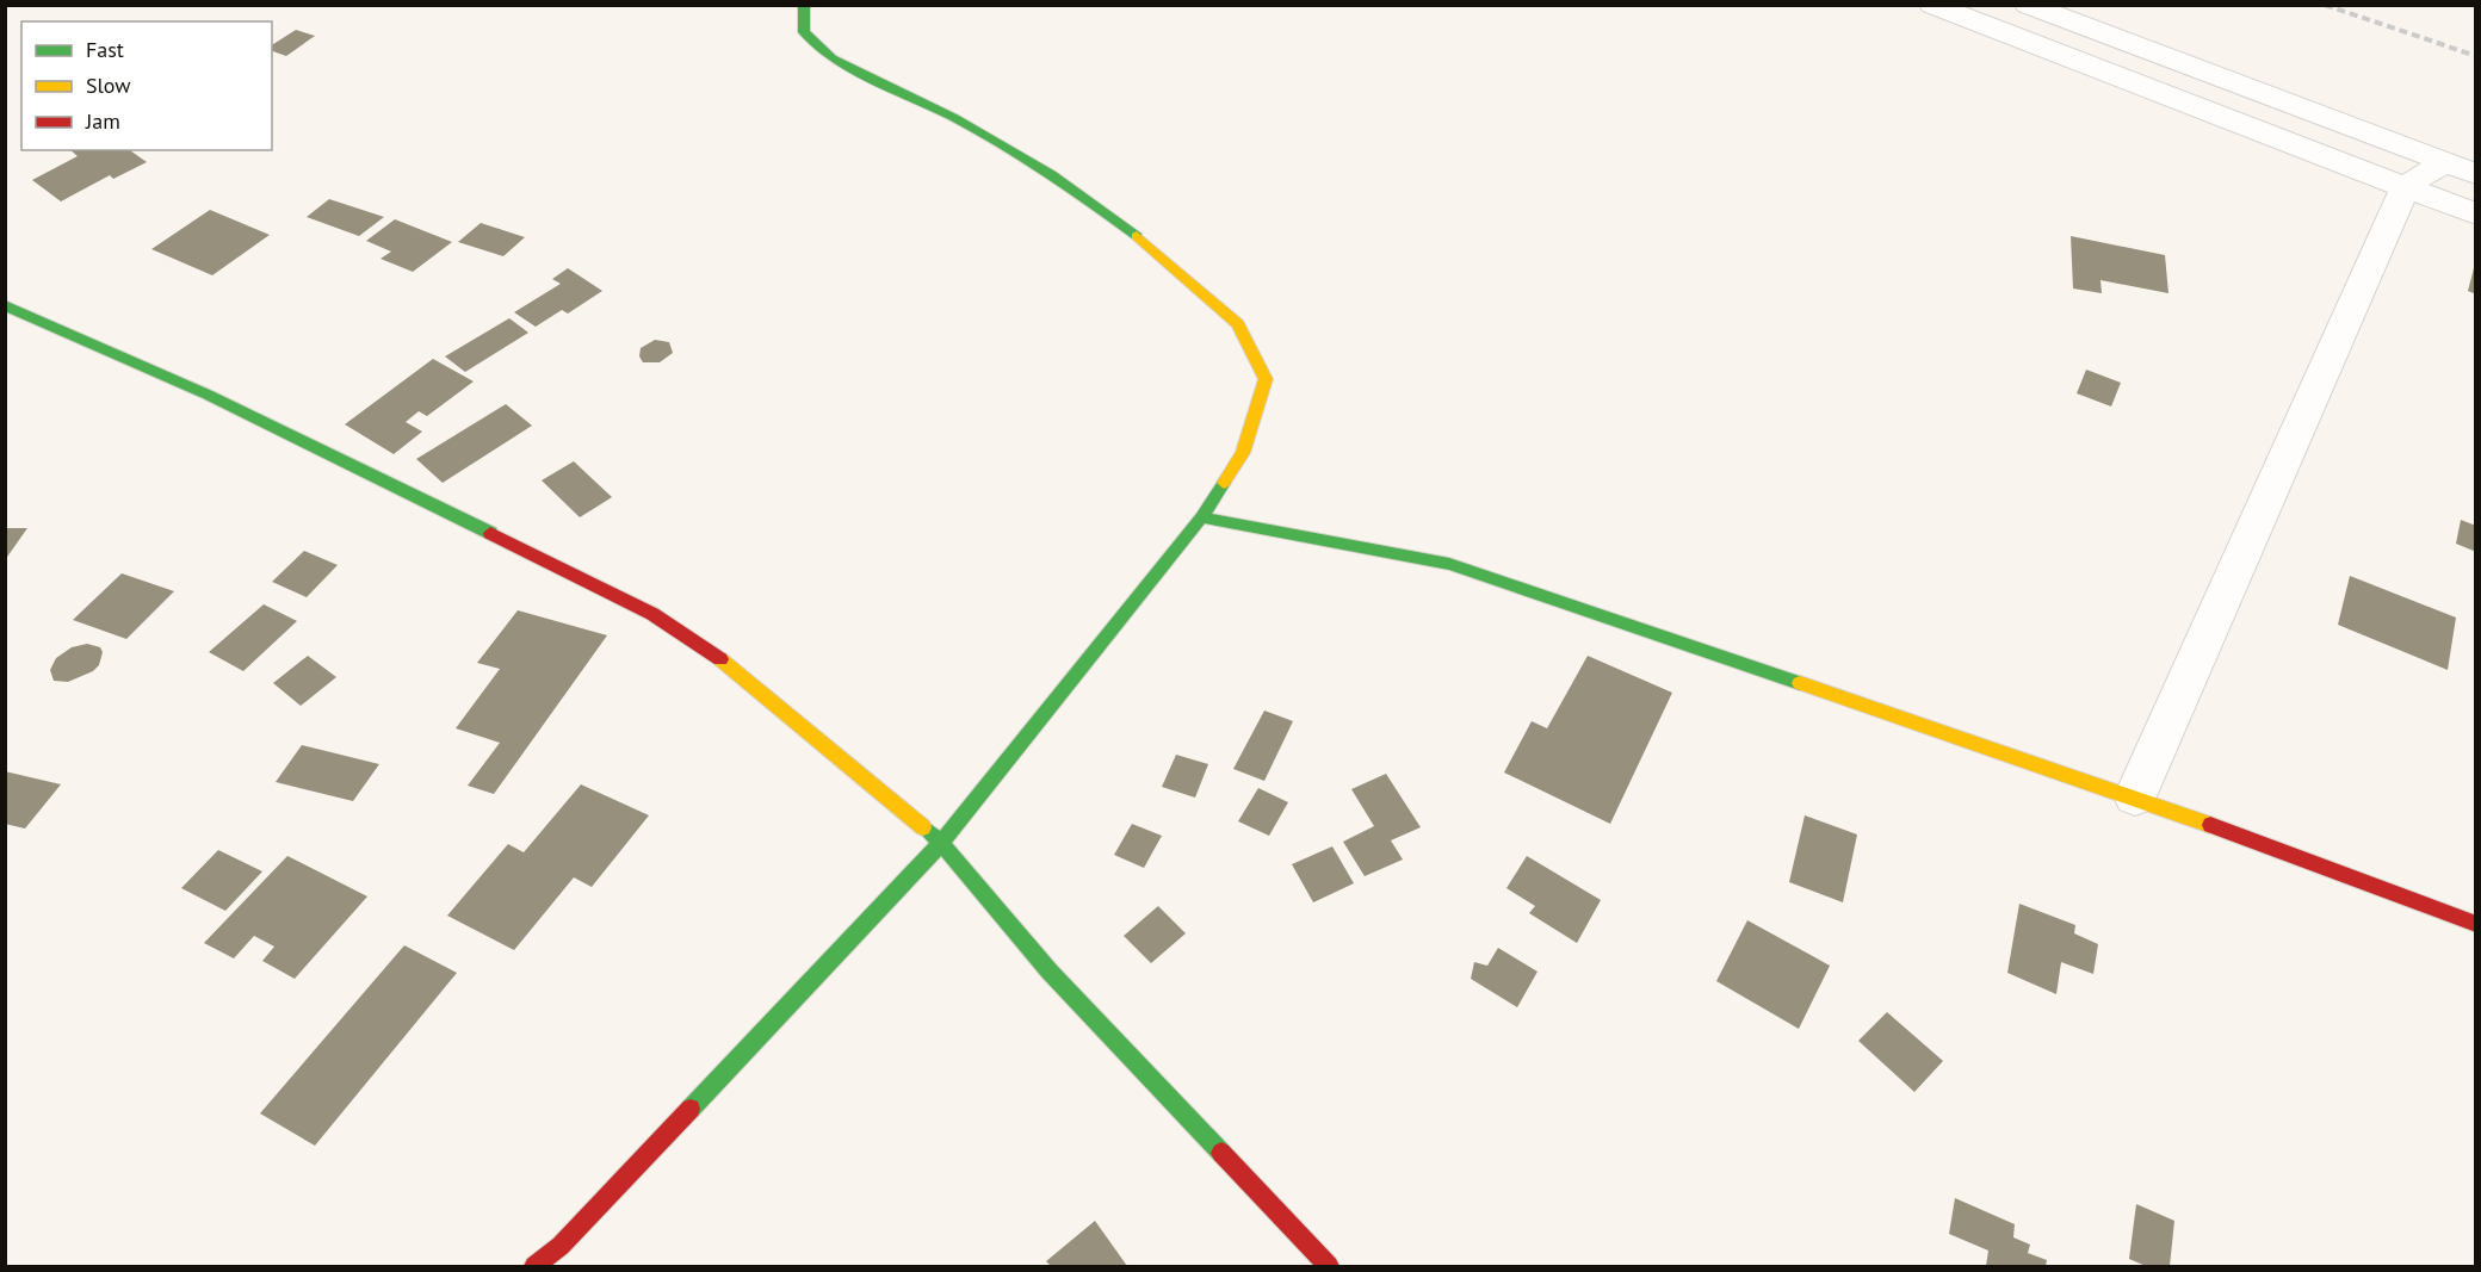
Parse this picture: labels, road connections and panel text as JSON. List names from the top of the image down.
{
  "legend": ["Fast", "Slow", "Jam"]
}
